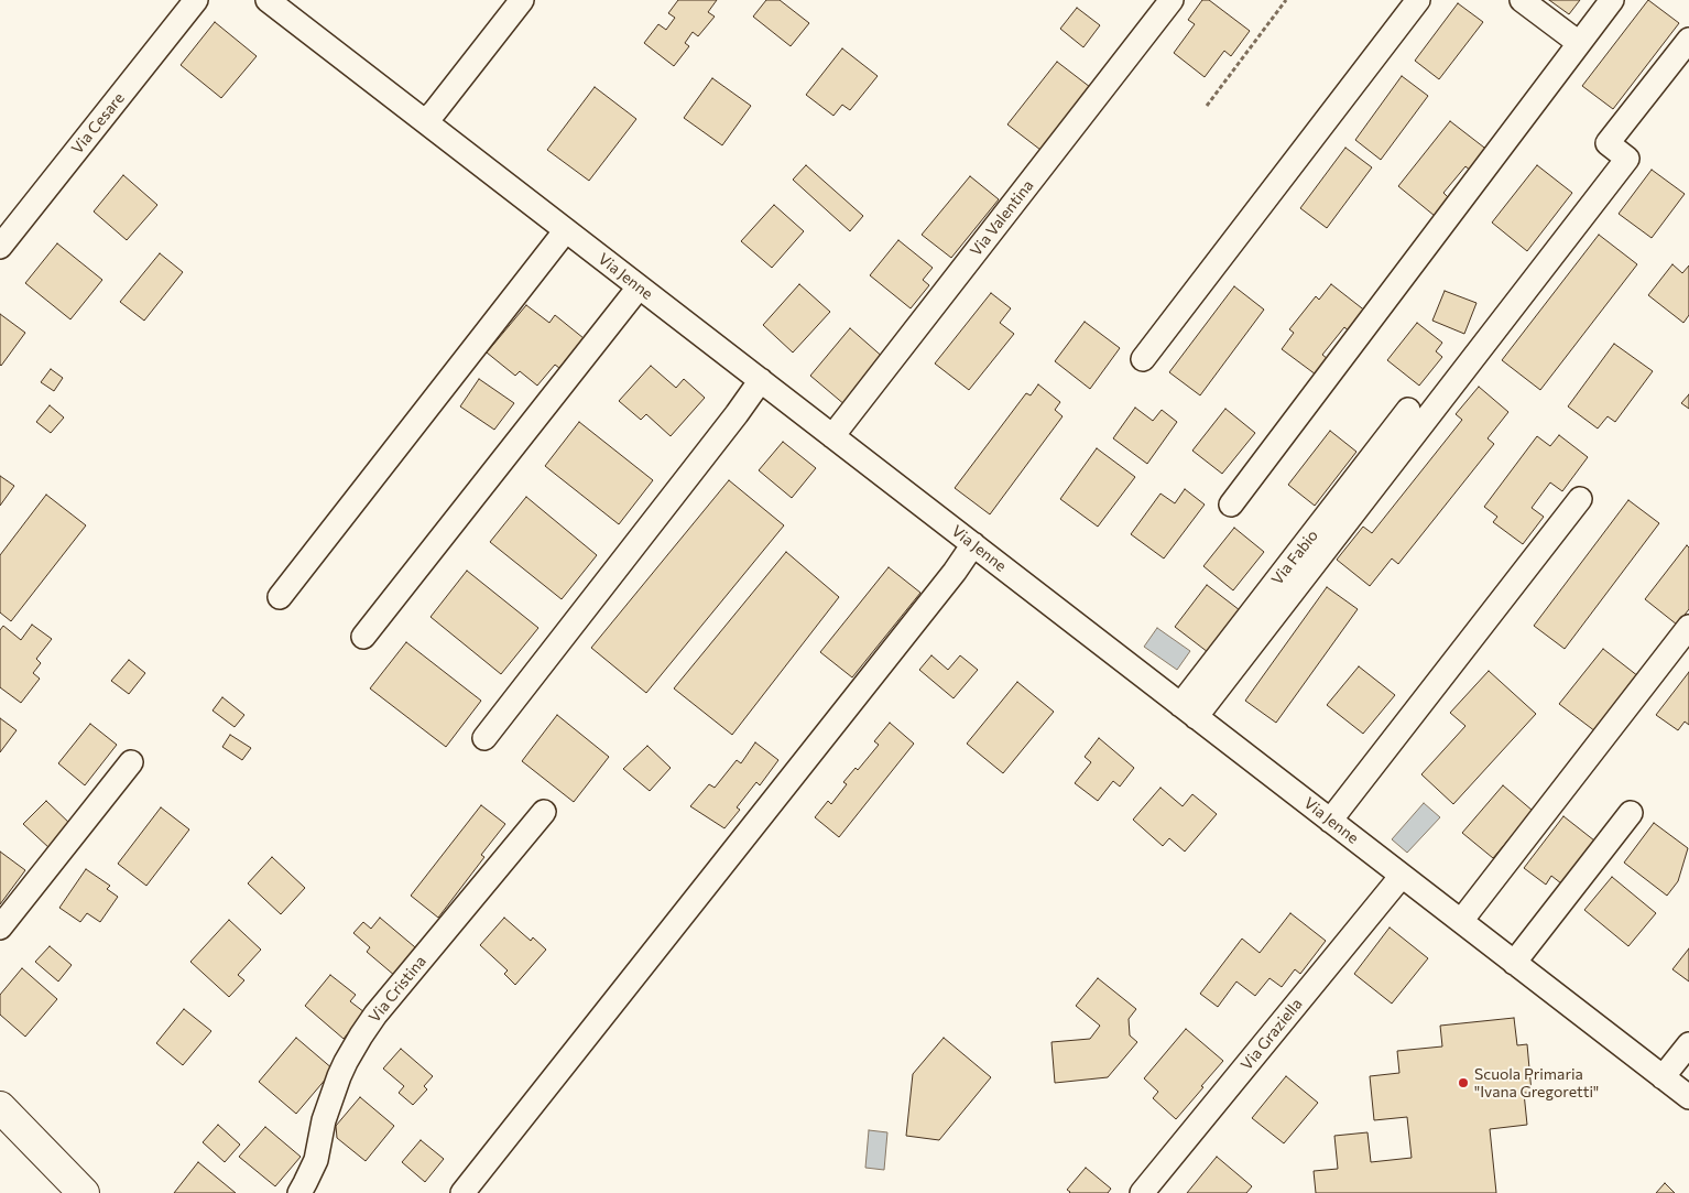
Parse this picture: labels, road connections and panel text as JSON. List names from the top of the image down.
{
  "streets": {
    "street": [
      "Via Cesare",
      "Via Valentina",
      "Via Jenne",
      "Via Fabio",
      "Via Cristina",
      "Via Graziella"
    ]
  },
  "crossings": [
    ["Via Valentina", "Via Jenne"],
    ["Via Jenne", "Via Fabio"],
    ["Via Jenne", "Via Graziella"]
  ],
  "places": ["Scuola Primaria \"Ivana Gregoretti\""]
}
